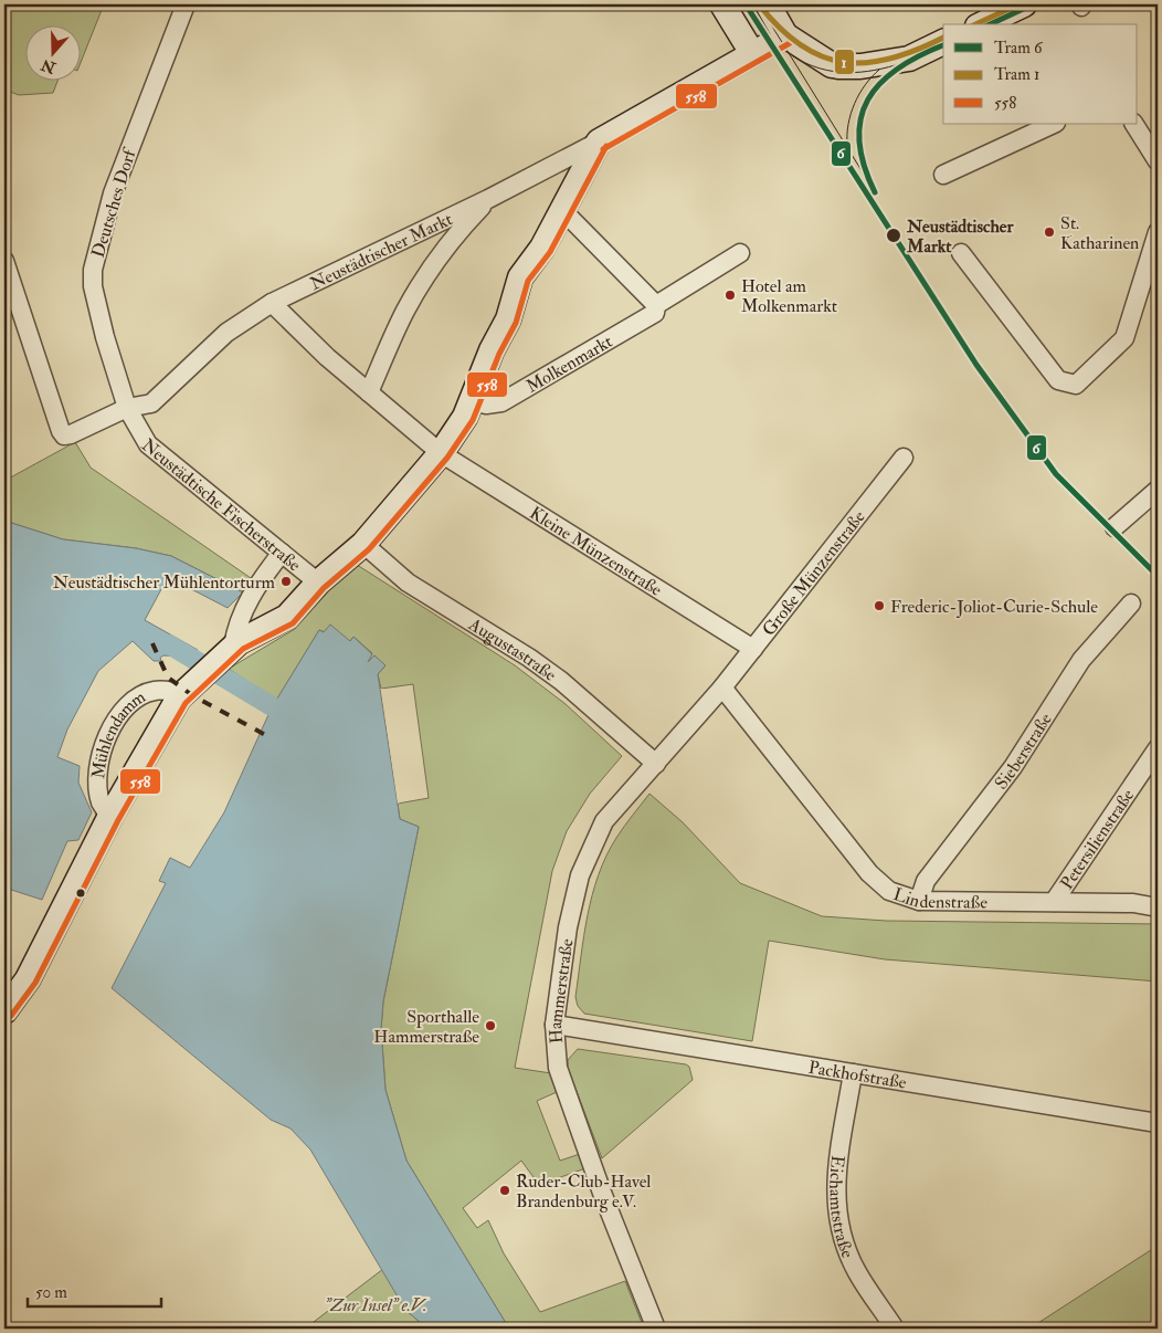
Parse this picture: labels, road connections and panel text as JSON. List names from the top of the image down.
{
  "streets": {
    "street": [
      "Deutsches Dorf",
      "Neustädtischer Markt",
      "Molkenmarkt",
      "Neustädtische Fischerstraße",
      "Kleine Münzenstraße",
      "Große Münzenstraße",
      "Augustastraße",
      "Mühlendamm",
      "Sieberstraße",
      "Petersilienstraße",
      "Lindenstraße",
      "Hammerstraße",
      "Packhofstraße",
      "Eichamtstraße"
    ]
  },
  "crossings": [
    ["Deutsches Dorf", "Neustädtischer Markt"],
    ["Deutsches Dorf", "Neustädtische Fischerstraße"],
    ["Neustädtischer Markt", "Neustädtische Fischerstraße"],
    ["Neustädtische Fischerstraße", "Kleine Münzenstraße"],
    ["Neustädtische Fischerstraße", "Augustastraße"],
    ["Neustädtische Fischerstraße", "Mühlendamm"],
    ["Kleine Münzenstraße", "Große Münzenstraße"],
    ["Große Münzenstraße", "Lindenstraße"],
    ["Große Münzenstraße", "Hammerstraße"],
    ["Augustastraße", "Hammerstraße"],
    ["Sieberstraße", "Lindenstraße"],
    ["Petersilienstraße", "Lindenstraße"],
    ["Lindenstraße", "Hammerstraße"],
    ["Hammerstraße", "Packhofstraße"],
    ["Packhofstraße", "Eichamtstraße"]
  ],
  "parks": ["\"Zur Insel\" e.V."],
  "places": [
    "St. Katharinen",
    "Neustädtischer Markt",
    "Hotel am Molkenmarkt",
    "Neustädtischer Mühlentorturm",
    "Frederic-Joliot-Curie-Schule",
    "Sporthalle Hammerstraße",
    "Ruder-Club-Havel Brandenburg e.V."
  ],
  "lines": ["tram line 6", "tram line 1", "transit line 558"],
  "legend": ["Tram 6", "Tram 1", "558"],
  "scale_bar": "50 m",
  "north": "bottom"
}
